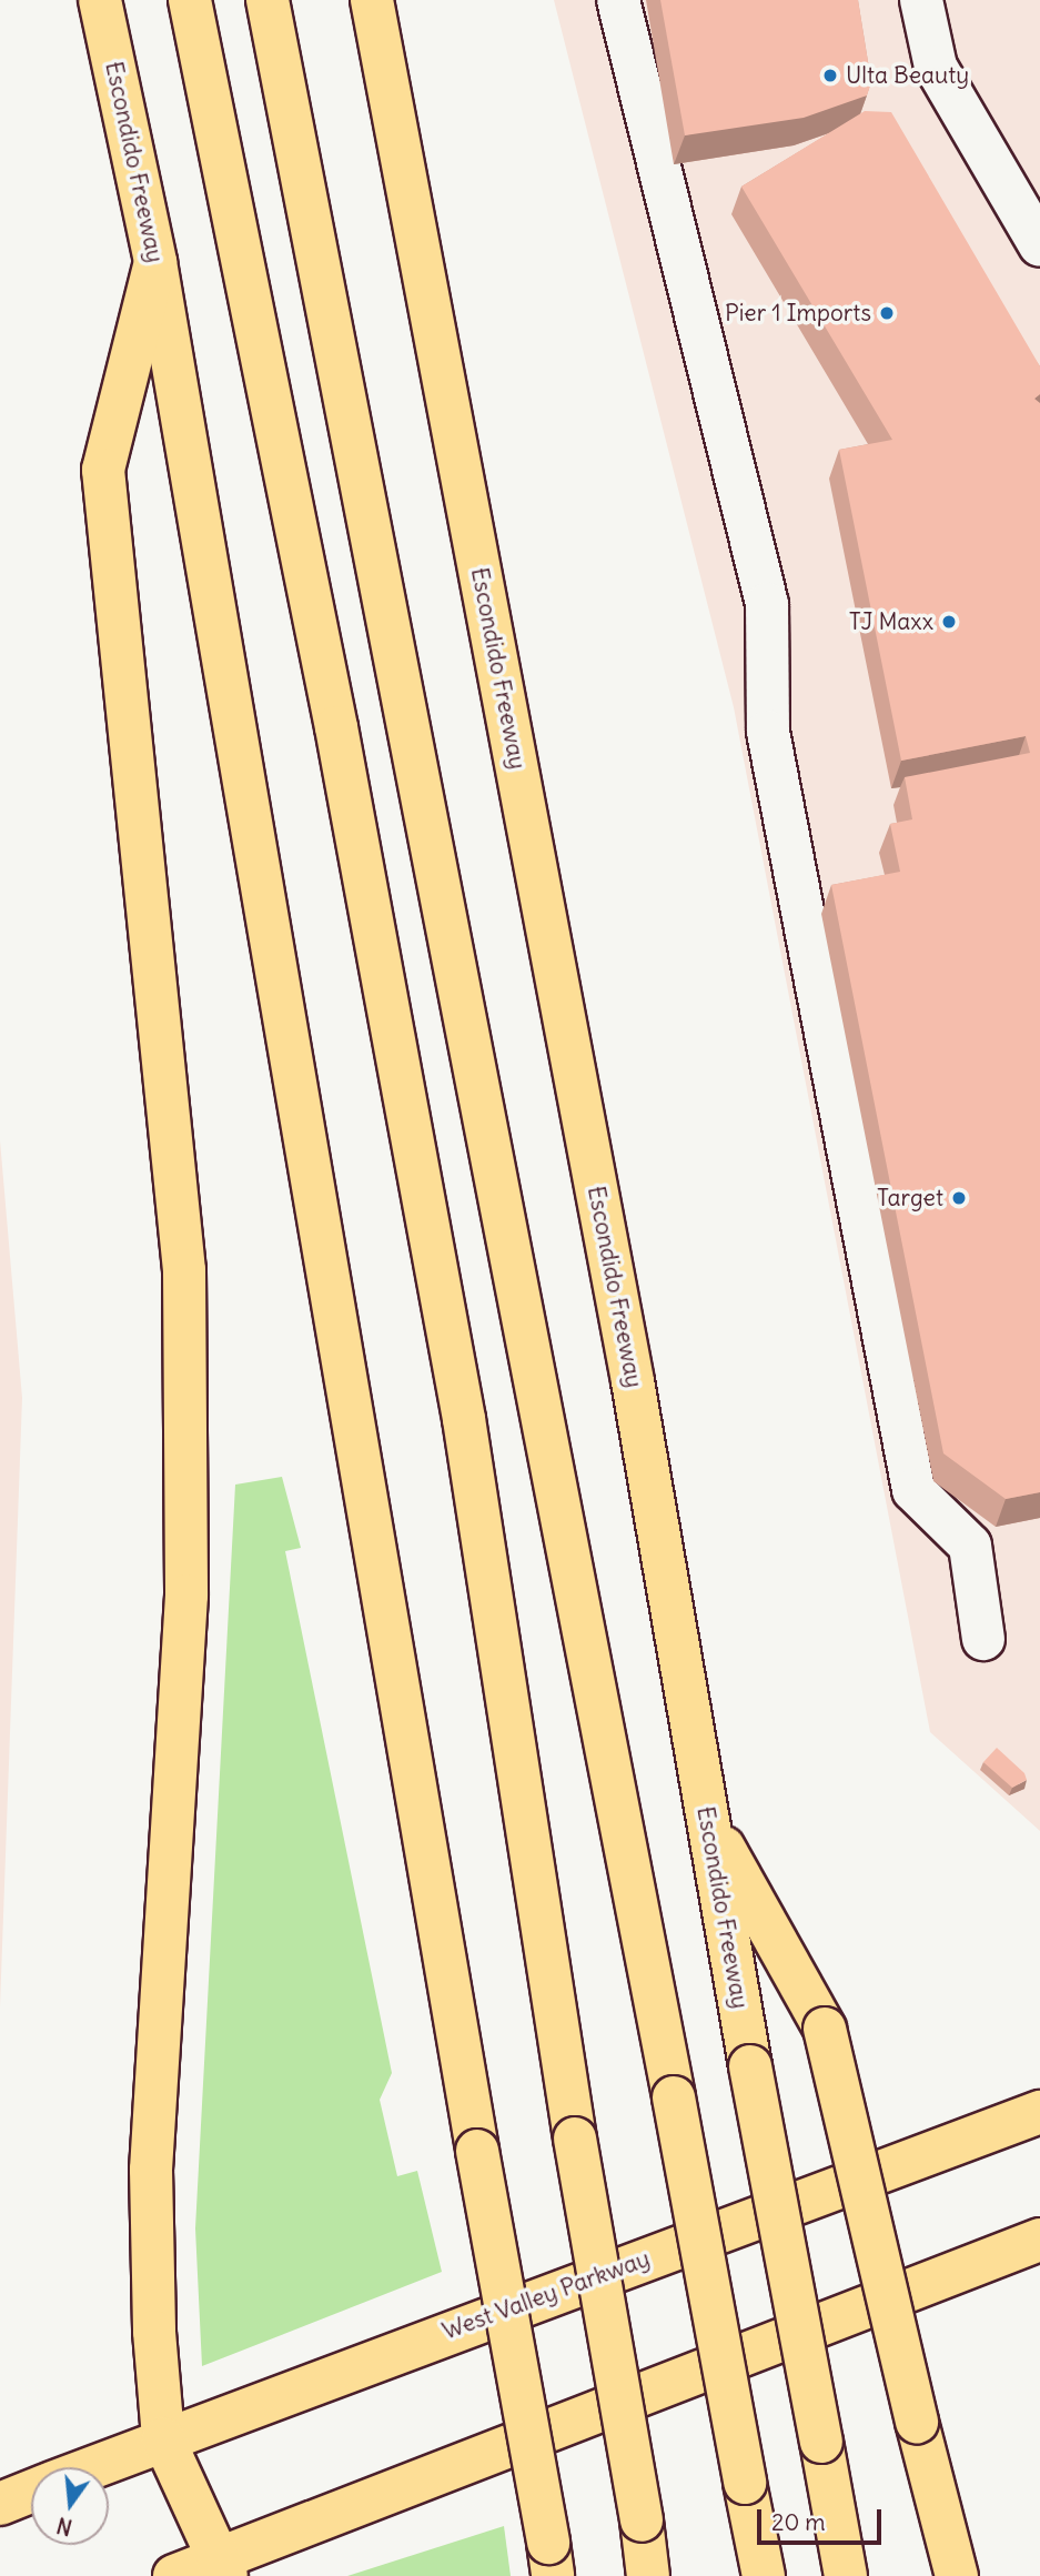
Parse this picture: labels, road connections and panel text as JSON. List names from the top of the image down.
{
  "streets": {
    "main road": ["Escondido Freeway", "West Valley Parkway"]
  },
  "places": [
    "Ulta Beauty",
    "Pier 1 Imports",
    "TJ Maxx",
    "Target"
  ],
  "scale_bar": "20 m",
  "north": "bottom"
}
